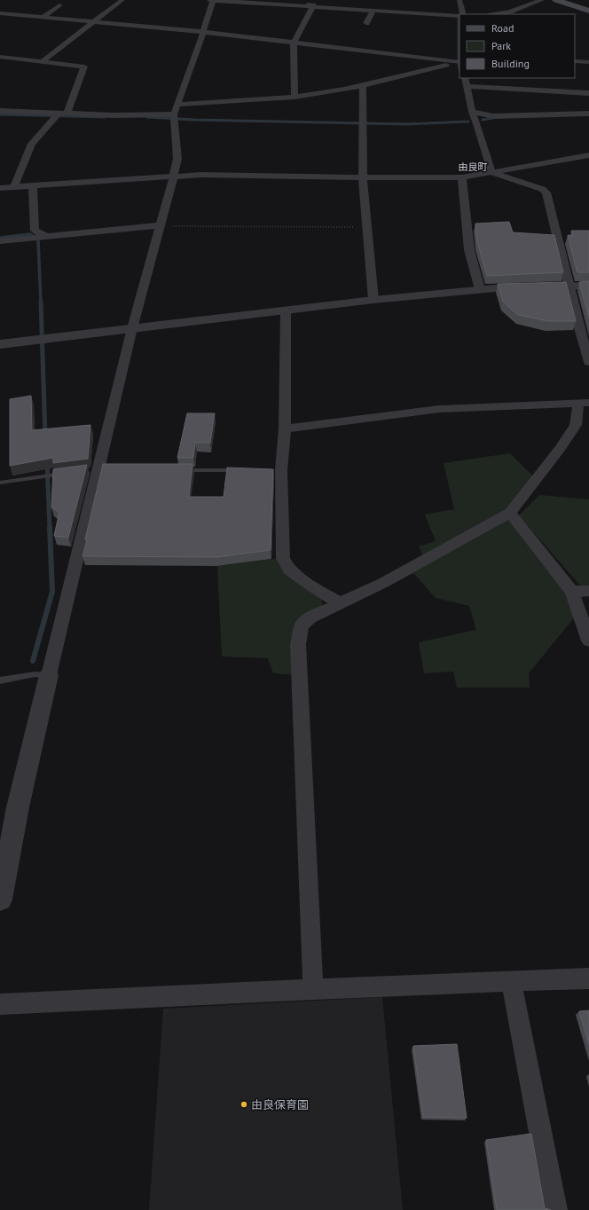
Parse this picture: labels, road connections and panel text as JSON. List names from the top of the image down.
{
  "districts": ["由良町"],
  "places": ["由良保育園"],
  "legend": ["Road", "Park", "Building"]
}
